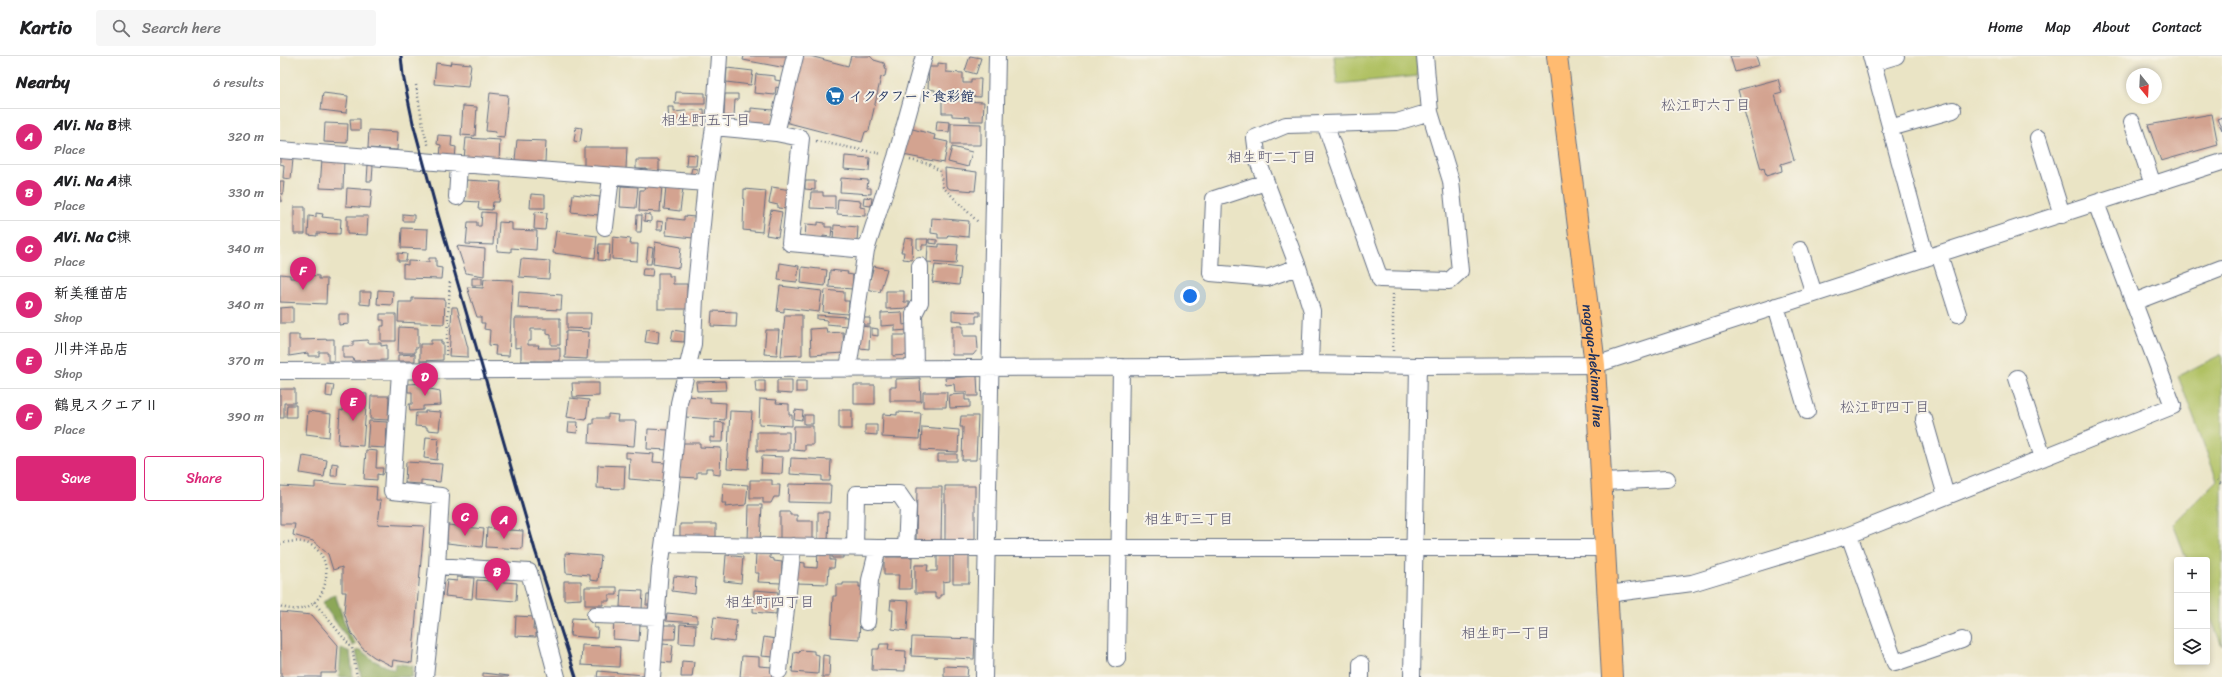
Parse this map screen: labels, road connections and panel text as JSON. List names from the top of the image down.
{
  "streets": {
    "main road": ["nagoya-hekinan line"]
  },
  "districts": [
    "松江町六丁目",
    "相生町五丁目",
    "相生町二丁目",
    "松江町四丁目",
    "相生町三丁目",
    "相生町四丁目",
    "相生町一丁目"
  ],
  "places": {
    "supermarket": ["イクタフード食彩館"]
  },
  "north": "bottom",
  "page": {
    "header": "Kartio",
    "search": "Search here",
    "nav": [
      "Home",
      "Map",
      "About",
      "Contact"
    ],
    "heading": ["Nearby", "6 results"],
    "list": [
      {
        "mark": "A",
        "name": "AVi. Na B棟",
        "note": "Place",
        "value": "320 m"
      },
      {
        "mark": "B",
        "name": "AVi. Na A棟",
        "note": "Place",
        "value": "330 m"
      },
      {
        "mark": "C",
        "name": "AVi. Na C棟",
        "note": "Place",
        "value": "340 m"
      },
      {
        "mark": "D",
        "name": "新美種苗店",
        "note": "Shop",
        "value": "340 m"
      },
      {
        "mark": "E",
        "name": "川井洋品店",
        "note": "Shop",
        "value": "370 m"
      },
      {
        "mark": "F",
        "name": "鶴見スクエアⅡ",
        "note": "Place",
        "value": "390 m"
      }
    ],
    "pins": [
      "F",
      "D",
      "E",
      "C",
      "A",
      "B"
    ],
    "buttons": ["Save", "Share"],
    "map_buttons": ["+", "−"]
  }
}
